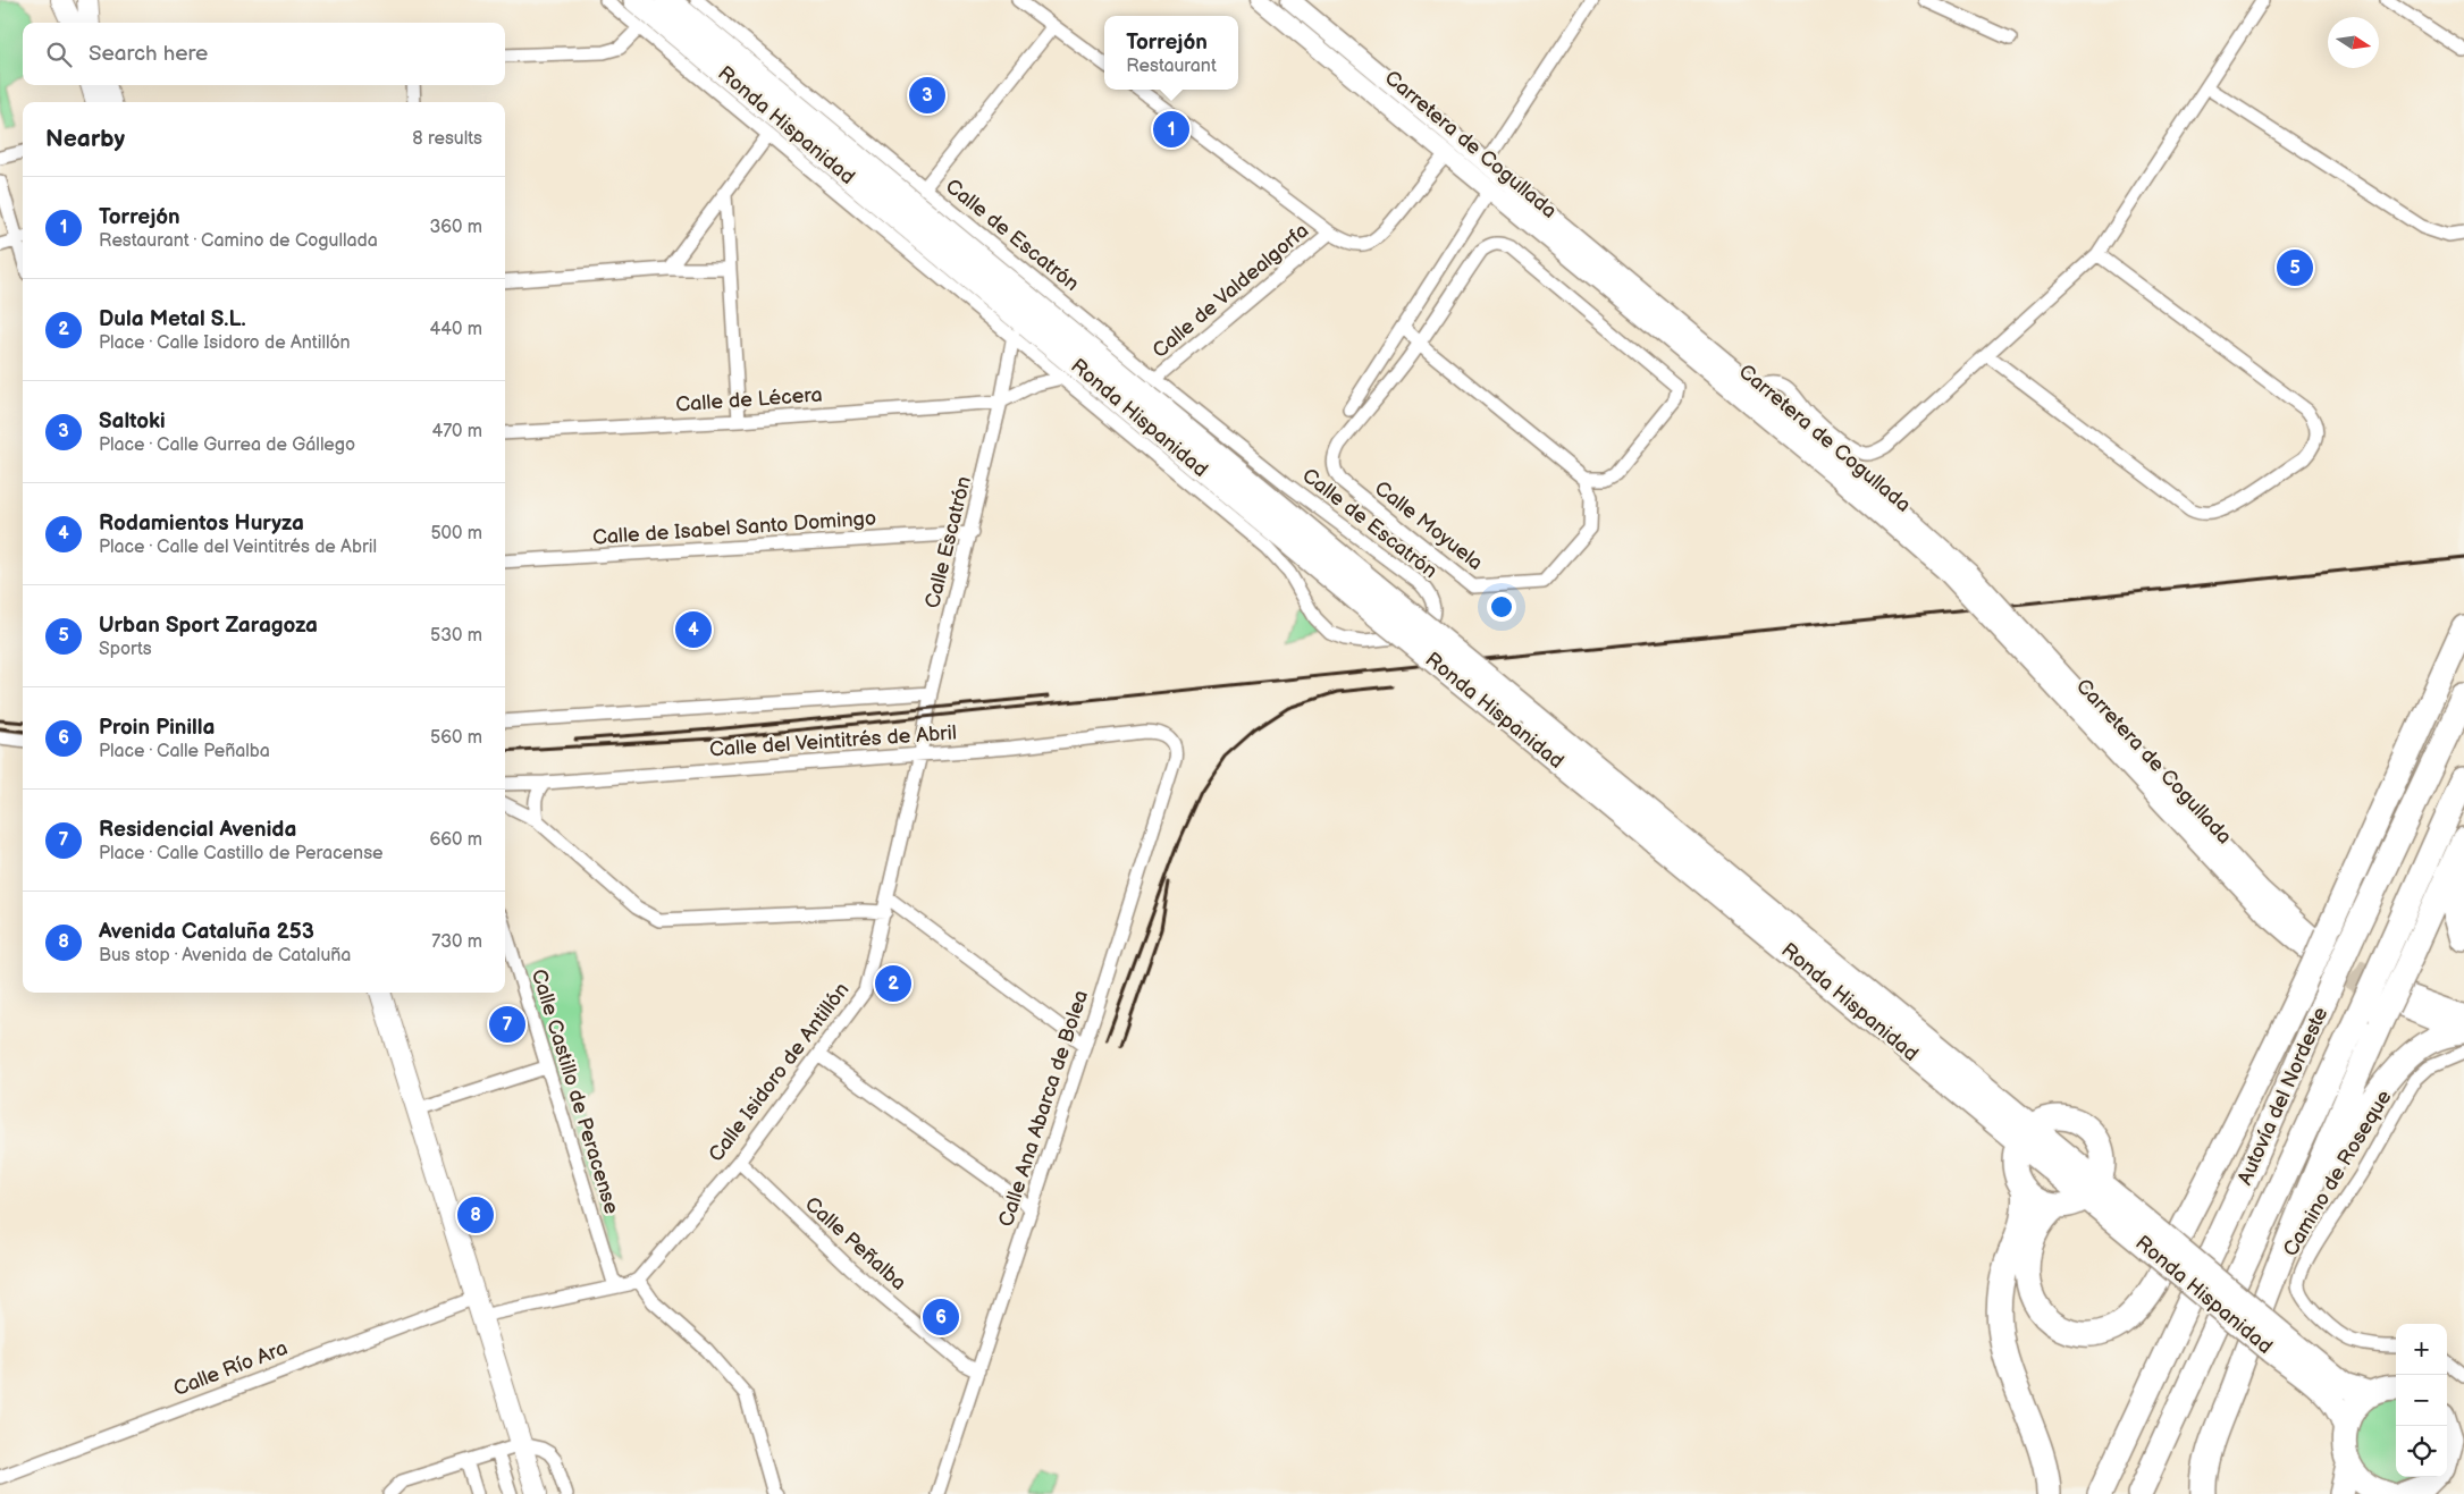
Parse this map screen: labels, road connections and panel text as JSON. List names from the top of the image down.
{
  "streets": {
    "highway": ["Ronda Hispanidad", "Autovía del Nordeste"],
    "street": [
      "Carretera de Cogullada",
      "Calle de Escatrón",
      "Calle de Valdealgorfa",
      "Calle de Lécera",
      "Calle Moyuela",
      "Calle de Isabel Santo Domingo",
      "Calle Escatrón",
      "Calle del Veintitrés de Abril",
      "Calle Isidoro de Antillón",
      "Calle Castillo de Peracense",
      "Calle Ana Abarca de Bolea",
      "Camino de Roseque",
      "Calle Peñalba",
      "Calle Río Ara"
    ]
  },
  "crossings": [
    ["Ronda Hispanidad", "Calle de Escatrón"],
    ["Calle de Escatrón", "Calle de Valdealgorfa"],
    ["Calle de Escatrón", "Calle Escatrón"],
    ["Calle de Lécera", "Calle Escatrón"],
    ["Calle de Isabel Santo Domingo", "Calle Escatrón"],
    ["Calle Escatrón", "Calle del Veintitrés de Abril"],
    ["Calle Escatrón", "Calle Isidoro de Antillón"],
    ["Calle del Veintitrés de Abril", "Calle Isidoro de Antillón"],
    ["Calle del Veintitrés de Abril", "Calle Ana Abarca de Bolea"],
    ["Calle Isidoro de Antillón", "Calle Peñalba"],
    ["Calle Isidoro de Antillón", "Calle Río Ara"],
    ["Calle Castillo de Peracense", "Calle Río Ara"],
    ["Calle Ana Abarca de Bolea", "Calle Peñalba"]
  ],
  "north": "right",
  "page": {
    "popup": ["Torrejón", "Restaurant"],
    "search": "Search here",
    "pins": [
      "3",
      "1",
      "5",
      "4",
      "2",
      "7",
      "8",
      "6"
    ],
    "heading": ["Nearby", "8 results"],
    "list": [
      {
        "mark": "1",
        "name": "Torrejón",
        "note": "Restaurant · Camino de Cogullada",
        "value": "360 m"
      },
      {
        "mark": "2",
        "name": "Dula Metal S.L.",
        "note": "Place · Calle Isidoro de Antillón",
        "value": "440 m"
      },
      {
        "mark": "3",
        "name": "Saltoki",
        "note": "Place · Calle Gurrea de Gállego",
        "value": "470 m"
      },
      {
        "mark": "4",
        "name": "Rodamientos Huryza",
        "note": "Place · Calle del Veintitrés de Abril",
        "value": "500 m"
      },
      {
        "mark": "5",
        "name": "Urban Sport Zaragoza",
        "note": "Sports",
        "value": "530 m"
      },
      {
        "mark": "6",
        "name": "Proin Pinilla",
        "note": "Place · Calle Peñalba",
        "value": "560 m"
      },
      {
        "mark": "7",
        "name": "Residencial Avenida",
        "note": "Place · Calle Castillo de Peracense",
        "value": "660 m"
      },
      {
        "mark": "8",
        "name": "Avenida Cataluña 253",
        "note": "Bus stop · Avenida de Cataluña",
        "value": "730 m"
      }
    ],
    "map_buttons": ["+", "−"]
  }
}
